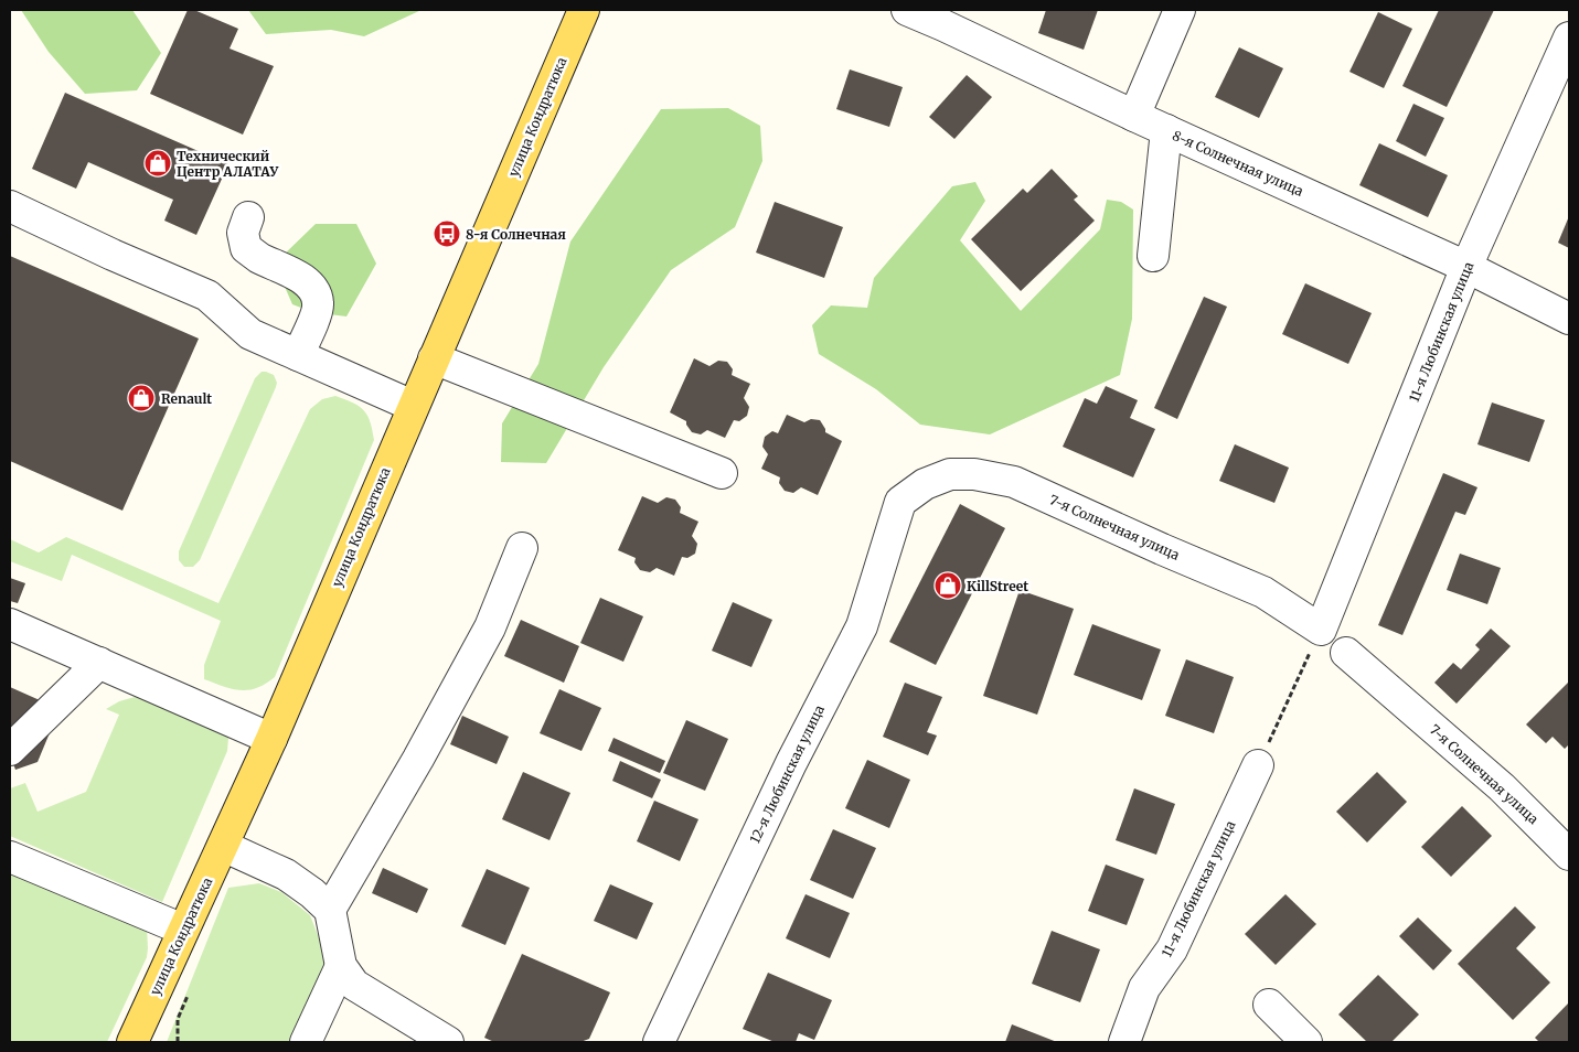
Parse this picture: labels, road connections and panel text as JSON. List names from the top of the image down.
{
  "streets": {
    "main road": ["улица Кондратюка"],
    "street": [
      "8-я Солнечная улица",
      "11-я Любинская улица",
      "7-я Солнечная улица",
      "12-я Любинская улица"
    ]
  },
  "crossings": [
    ["8-я Солнечная улица", "11-я Любинская улица"],
    ["11-я Любинская улица", "7-я Солнечная улица"],
    ["7-я Солнечная улица", "12-я Любинская улица"]
  ],
  "places": {
    "shop": ["Технический Центр АЛАТАУ", "Renault", "KillStreet"],
    "bus stop": ["8-я Солнечная"]
  }
}
